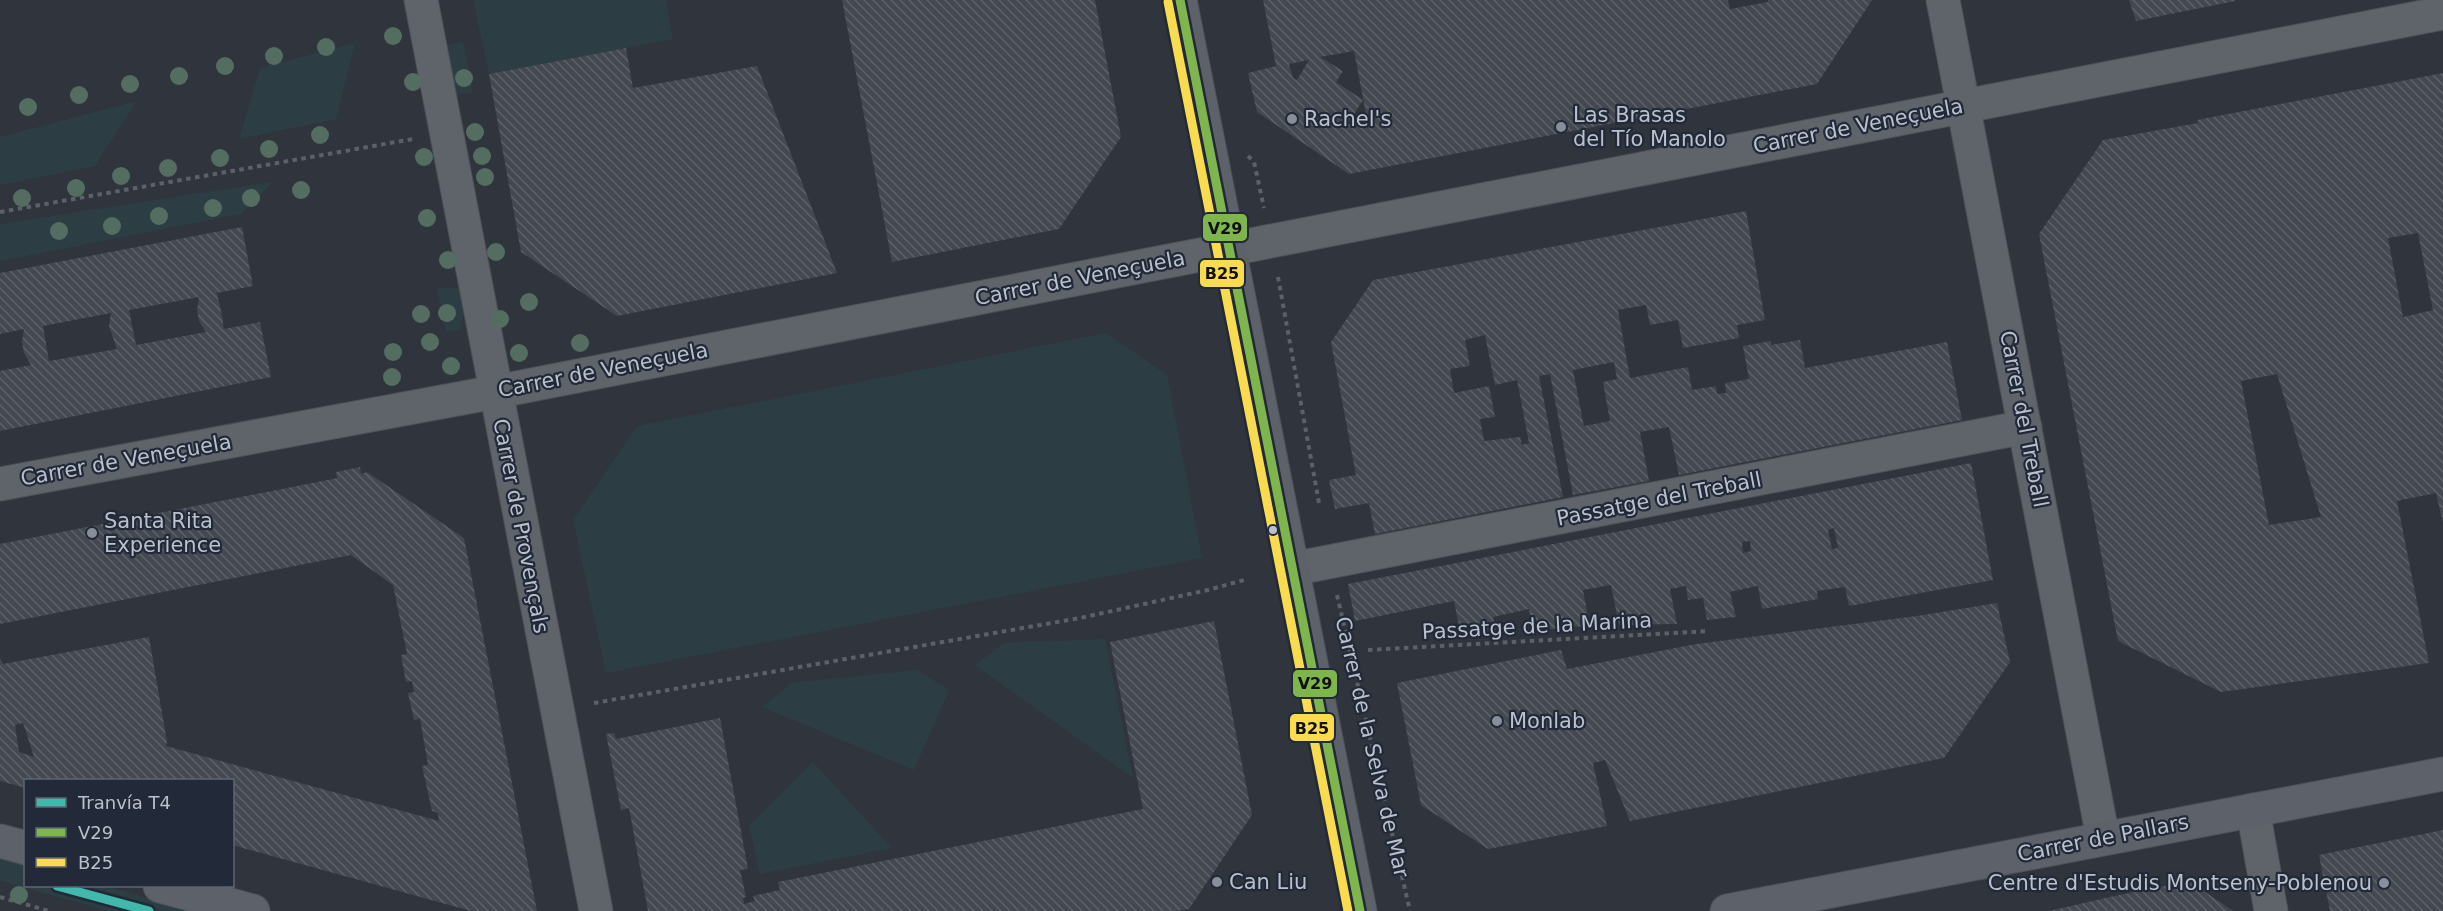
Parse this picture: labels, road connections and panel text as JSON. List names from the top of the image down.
{
  "streets": {
    "street": [
      "Carrer de Veneçuela",
      "Carrer del Treball",
      "Passatge del Treball",
      "Carrer de Provençals",
      "Carrer de la Selva de Mar",
      "Carrer de Pallars"
    ],
    "path": ["Passatge de la Marina"]
  },
  "crossings": [
    ["Carrer de Veneçuela", "Carrer del Treball"],
    ["Carrer de Veneçuela", "Carrer de Provençals"],
    ["Carrer de Veneçuela", "Carrer de la Selva de Mar"],
    ["Carrer del Treball", "Passatge del Treball"],
    ["Carrer del Treball", "Carrer de Pallars"],
    ["Passatge del Treball", "Carrer de la Selva de Mar"]
  ],
  "places": [
    "Rachel's",
    "Las Brasas del Tío Manolo",
    "Santa Rita Experience",
    "Monlab",
    "Can Liu",
    "Centre d'Estudis Montseny-Poblenou"
  ],
  "lines": ["transit line V29", "transit line B25", "tram line T4"],
  "legend": ["Tranvía T4", "V29", "B25"]
}
